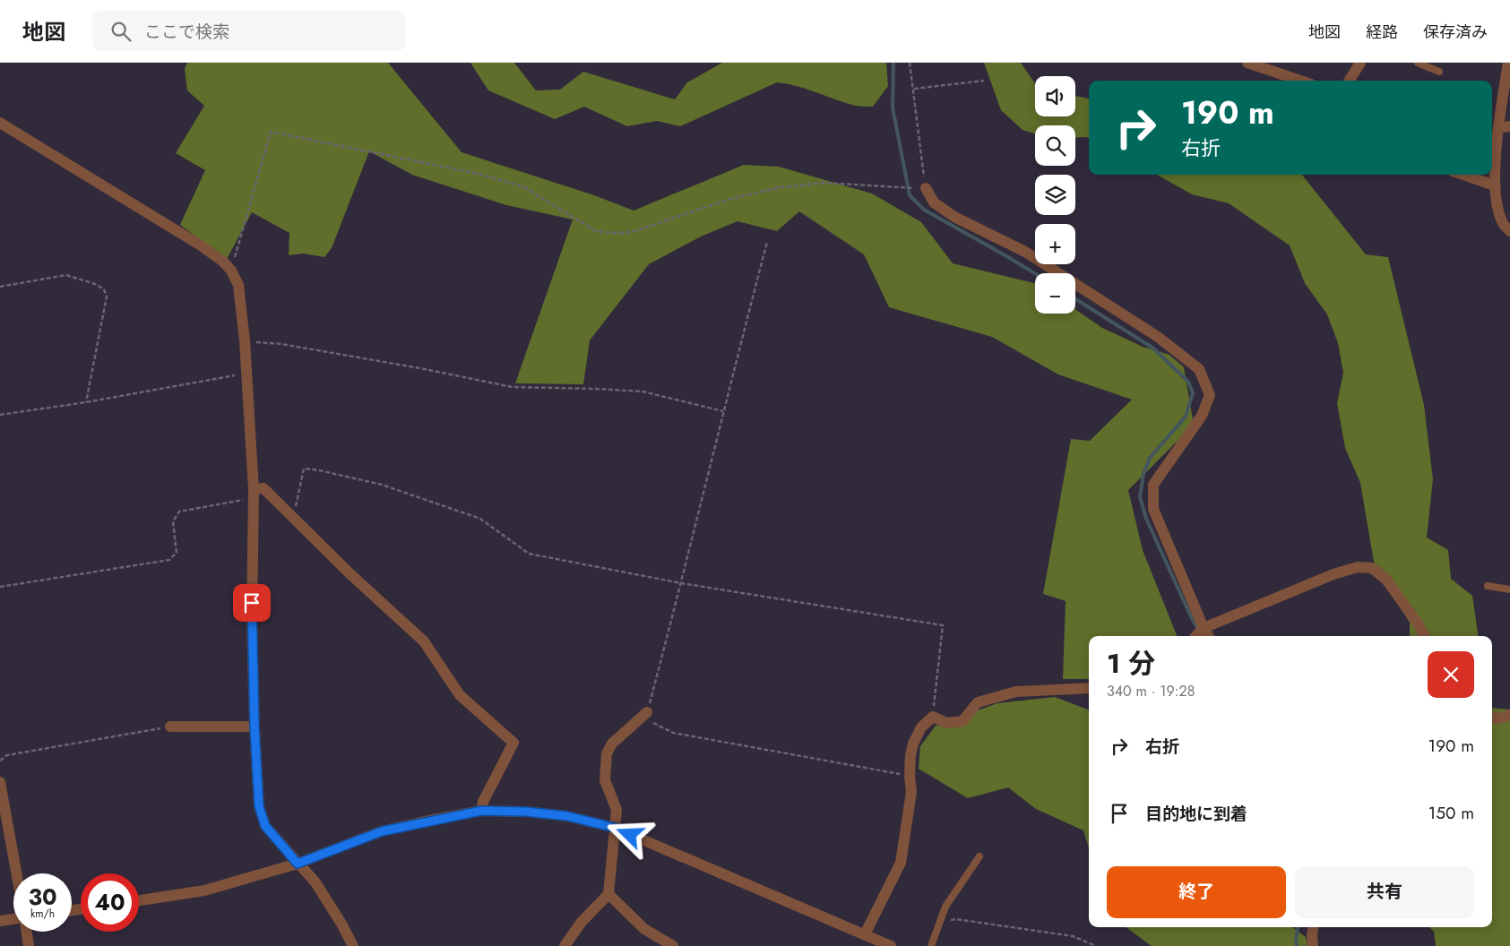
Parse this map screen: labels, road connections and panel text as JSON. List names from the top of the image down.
{
  "page": {
    "header": "地図",
    "search": "ここで検索",
    "nav": ["地図", "経路", "保存済み"],
    "map_buttons": ["+", "−"],
    "turn": ["190 m", "右折"],
    "heading": ["1 分", "340 m · 19:28"],
    "list": [
      {
        "name": "右折",
        "value": "190 m"
      },
      {
        "name": "目的地に到着",
        "value": "150 m"
      }
    ],
    "buttons": ["終了", "共有"],
    "speed": "30 km/h",
    "limit": "40"
  }
}
